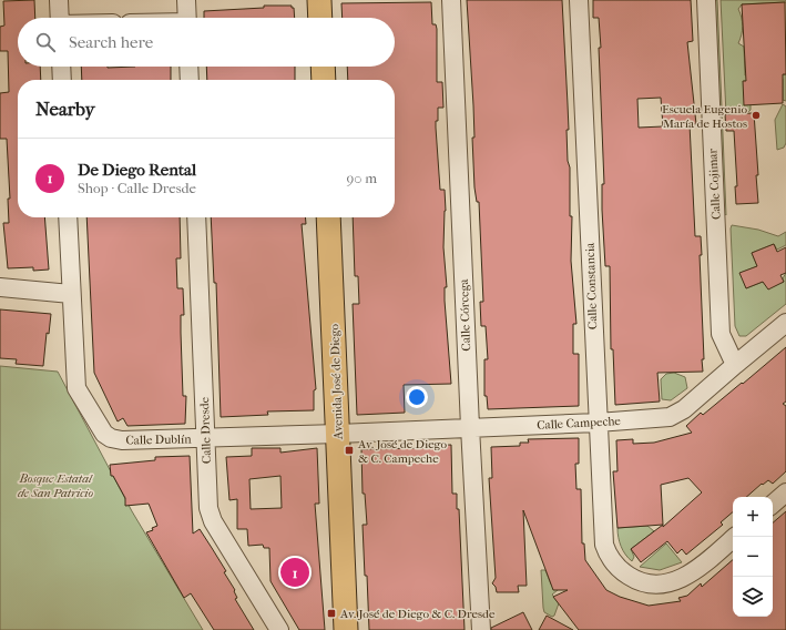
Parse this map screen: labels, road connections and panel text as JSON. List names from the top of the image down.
{
  "streets": {
    "main road": ["Avenida José de Diego"],
    "street": [
      "Calle Cojimar",
      "Calle Constancia",
      "Calle Córcega",
      "Calle Campeche",
      "Calle Dresde",
      "Calle Dublín"
    ]
  },
  "crossings": [
    ["Calle Cojimar", "Calle Campeche"],
    ["Calle Constancia", "Calle Campeche"],
    ["Calle Córcega", "Calle Campeche"],
    ["Avenida José de Diego", "Calle Campeche"],
    ["Avenida José de Diego", "Calle Dublín"],
    ["Calle Campeche", "Calle Dublín"],
    ["Calle Dresde", "Calle Dublín"]
  ],
  "parks": ["Bosque Estatal de San Patricio"],
  "places": {
    "other": ["Escuela Eugenio María de Hostos"],
    "transit": ["Av. José de Diego & C. Campeche", "Av. José de Diego & C. Dresde"]
  },
  "page": {
    "search": "Search here",
    "heading": "Nearby",
    "list": [
      {
        "mark": "1",
        "name": "De Diego Rental",
        "note": "Shop · Calle Dresde",
        "value": "90 m"
      }
    ],
    "map_buttons": ["+", "−"],
    "pins": "1"
  }
}
